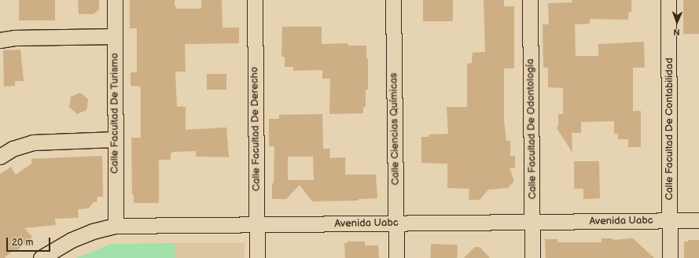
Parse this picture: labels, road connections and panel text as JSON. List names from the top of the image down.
{
  "streets": {
    "street": [
      "Calle Facultad De Turismo",
      "Calle Facultad De Derecho",
      "Calle Ciencias Químicas",
      "Calle Facultad De Odontología",
      "Calle Facultad De Contabilidad",
      "Avenida Uabc"
    ]
  },
  "crossings": [
    ["Calle Facultad De Turismo", "Avenida Uabc"],
    ["Calle Facultad De Derecho", "Avenida Uabc"],
    ["Calle Ciencias Químicas", "Avenida Uabc"],
    ["Calle Facultad De Odontología", "Avenida Uabc"],
    ["Calle Facultad De Contabilidad", "Avenida Uabc"]
  ],
  "scale_bar": "20 m",
  "north": "bottom"
}
